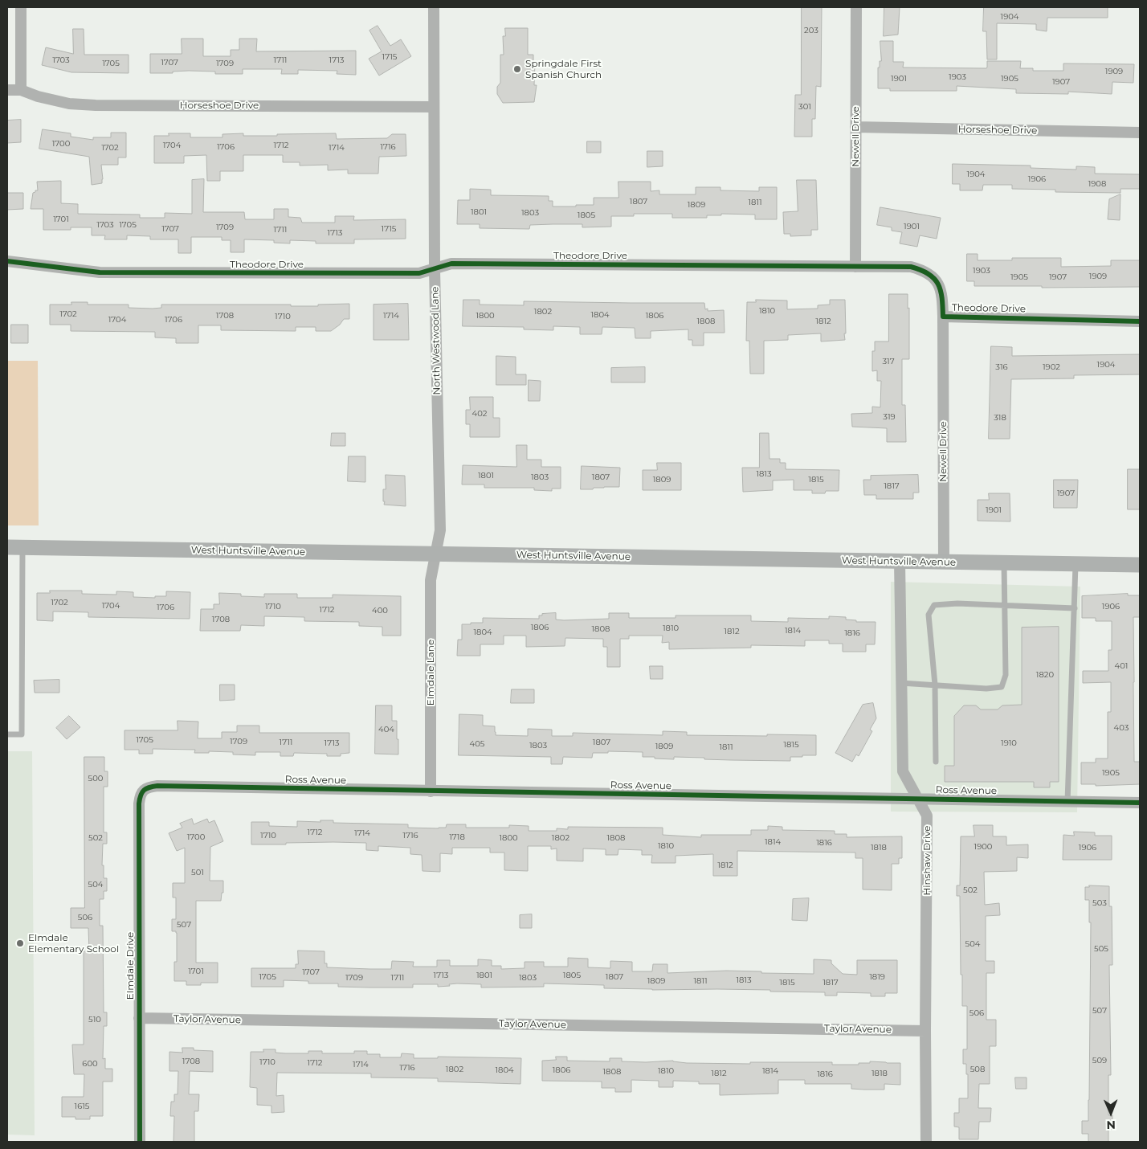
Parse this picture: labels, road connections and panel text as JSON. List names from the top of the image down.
{
  "streets": {
    "main road": ["West Huntsville Avenue"],
    "street": [
      "Horseshoe Drive",
      "Newell Drive",
      "Theodore Drive",
      "North Westwood Lane",
      "Elmdale Lane",
      "Ross Avenue",
      "Hinshaw Drive",
      "Elmdale Drive",
      "Taylor Avenue"
    ]
  },
  "crossings": [
    ["Horseshoe Drive", "Newell Drive"],
    ["Horseshoe Drive", "North Westwood Lane"],
    ["Newell Drive", "Theodore Drive"],
    ["Newell Drive", "West Huntsville Avenue"],
    ["Theodore Drive", "North Westwood Lane"],
    ["North Westwood Lane", "West Huntsville Avenue"],
    ["North Westwood Lane", "Elmdale Lane"],
    ["West Huntsville Avenue", "Elmdale Lane"],
    ["West Huntsville Avenue", "Hinshaw Drive"],
    ["Elmdale Lane", "Ross Avenue"],
    ["Ross Avenue", "Hinshaw Drive"],
    ["Ross Avenue", "Elmdale Drive"],
    ["Hinshaw Drive", "Taylor Avenue"],
    ["Elmdale Drive", "Taylor Avenue"]
  ],
  "places": ["Springdale First Spanish Church", "Elmdale Elementary School"],
  "house_numbers": [
    "1904",
    "203",
    "1715",
    "1703",
    "1711",
    "1713",
    "1707",
    "1705",
    "1709",
    "1909",
    "1903",
    "1901",
    "1905",
    "1907",
    "301",
    "1700",
    "1704",
    "1712",
    "1706",
    "1716",
    "1702",
    "1714",
    "1904",
    "1906",
    "1908",
    "1807",
    "1811",
    "1809",
    "1801",
    "1803",
    "1805",
    "1701",
    "1703",
    "1705",
    "1901",
    "1709",
    "1707",
    "1715",
    "1711",
    "1713",
    "1903",
    "1909",
    "1905",
    "1907",
    "1810",
    "1802",
    "1702",
    "1804",
    "1708",
    "1714",
    "1800",
    "1806",
    "1710",
    "1704",
    "1706",
    "1808",
    "1812",
    "317",
    "1904",
    "316",
    "1902",
    "402",
    "319",
    "318",
    "1813",
    "1801",
    "1803",
    "1807",
    "1809",
    "1815",
    "1817",
    "1907",
    "1901",
    "1702",
    "1704",
    "1710",
    "1906",
    "1706",
    "1712",
    "400",
    "1708",
    "1806",
    "1810",
    "1808",
    "1814",
    "1812",
    "1804",
    "1816",
    "401",
    "1820",
    "403",
    "404",
    "1705",
    "1709",
    "1711",
    "1807",
    "1713",
    "1910",
    "405",
    "1815",
    "1803",
    "1809",
    "1811",
    "1905",
    "500",
    "1712",
    "1714",
    "1710",
    "1716",
    "1700",
    "1718",
    "502",
    "1800",
    "1802",
    "1808",
    "1814",
    "1816",
    "1810",
    "1900",
    "1818",
    "1906",
    "1812",
    "501",
    "504",
    "502",
    "503",
    "506",
    "507",
    "504",
    "505",
    "1701",
    "1707",
    "1713",
    "1801",
    "1805",
    "1705",
    "1807",
    "1819",
    "1709",
    "1711",
    "1803",
    "1813",
    "1809",
    "1811",
    "1815",
    "1817",
    "507",
    "506",
    "510",
    "509",
    "1708",
    "1710",
    "1712",
    "600",
    "1714",
    "1716",
    "1802",
    "508",
    "1804",
    "1806",
    "1810",
    "1814",
    "1808",
    "1812",
    "1818",
    "1816",
    "1615"
  ],
  "north": "bottom"
}
